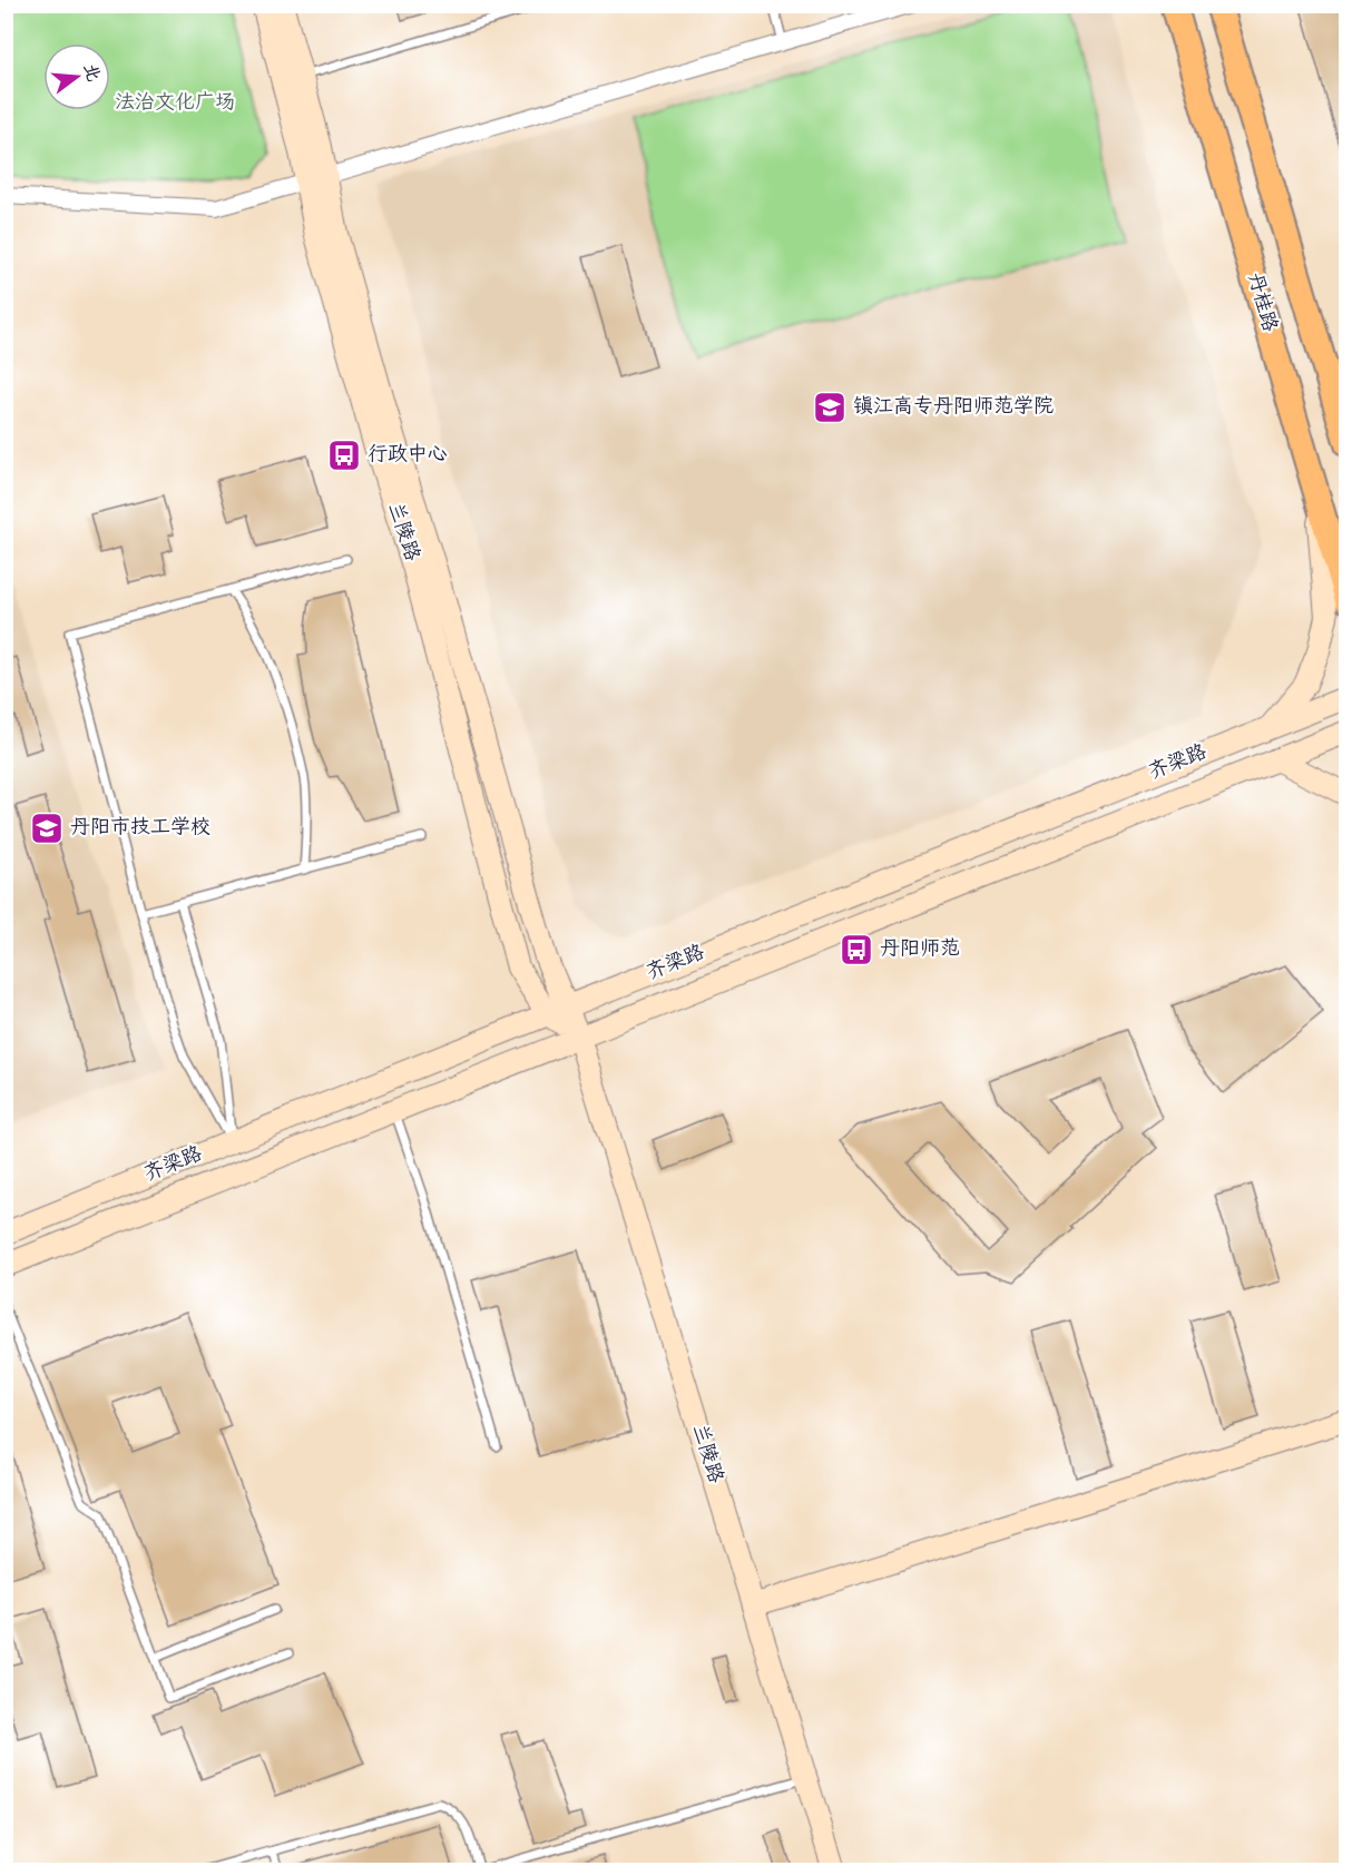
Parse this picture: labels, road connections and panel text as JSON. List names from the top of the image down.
{
  "streets": {
    "main road": ["丹桂路"],
    "street": ["兰陵路", "齐梁路"]
  },
  "crossings": [
    ["兰陵路", "齐梁路"]
  ],
  "parks": ["法治文化广场"],
  "places": {
    "school or university": ["镇江高专丹阳师范学院", "丹阳市技工学校"],
    "bus stop": ["行政中心", "丹阳师范"]
  },
  "north": "right"
}
